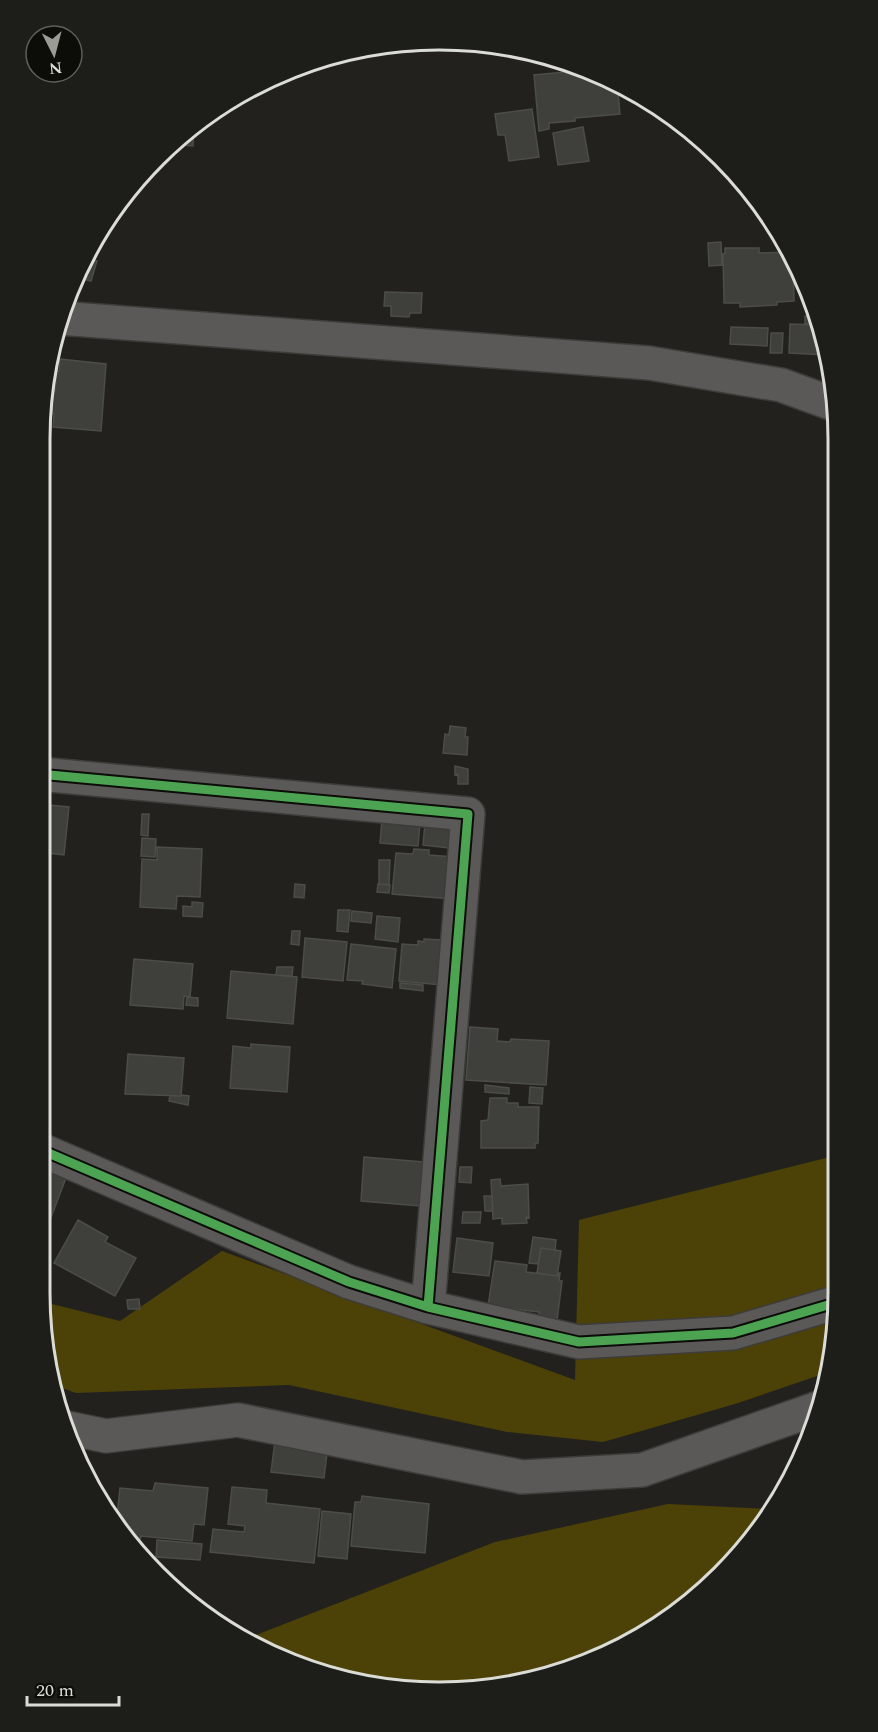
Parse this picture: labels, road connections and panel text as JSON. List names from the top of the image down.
{
  "scale_bar": "20 m",
  "north": "bottom"
}
